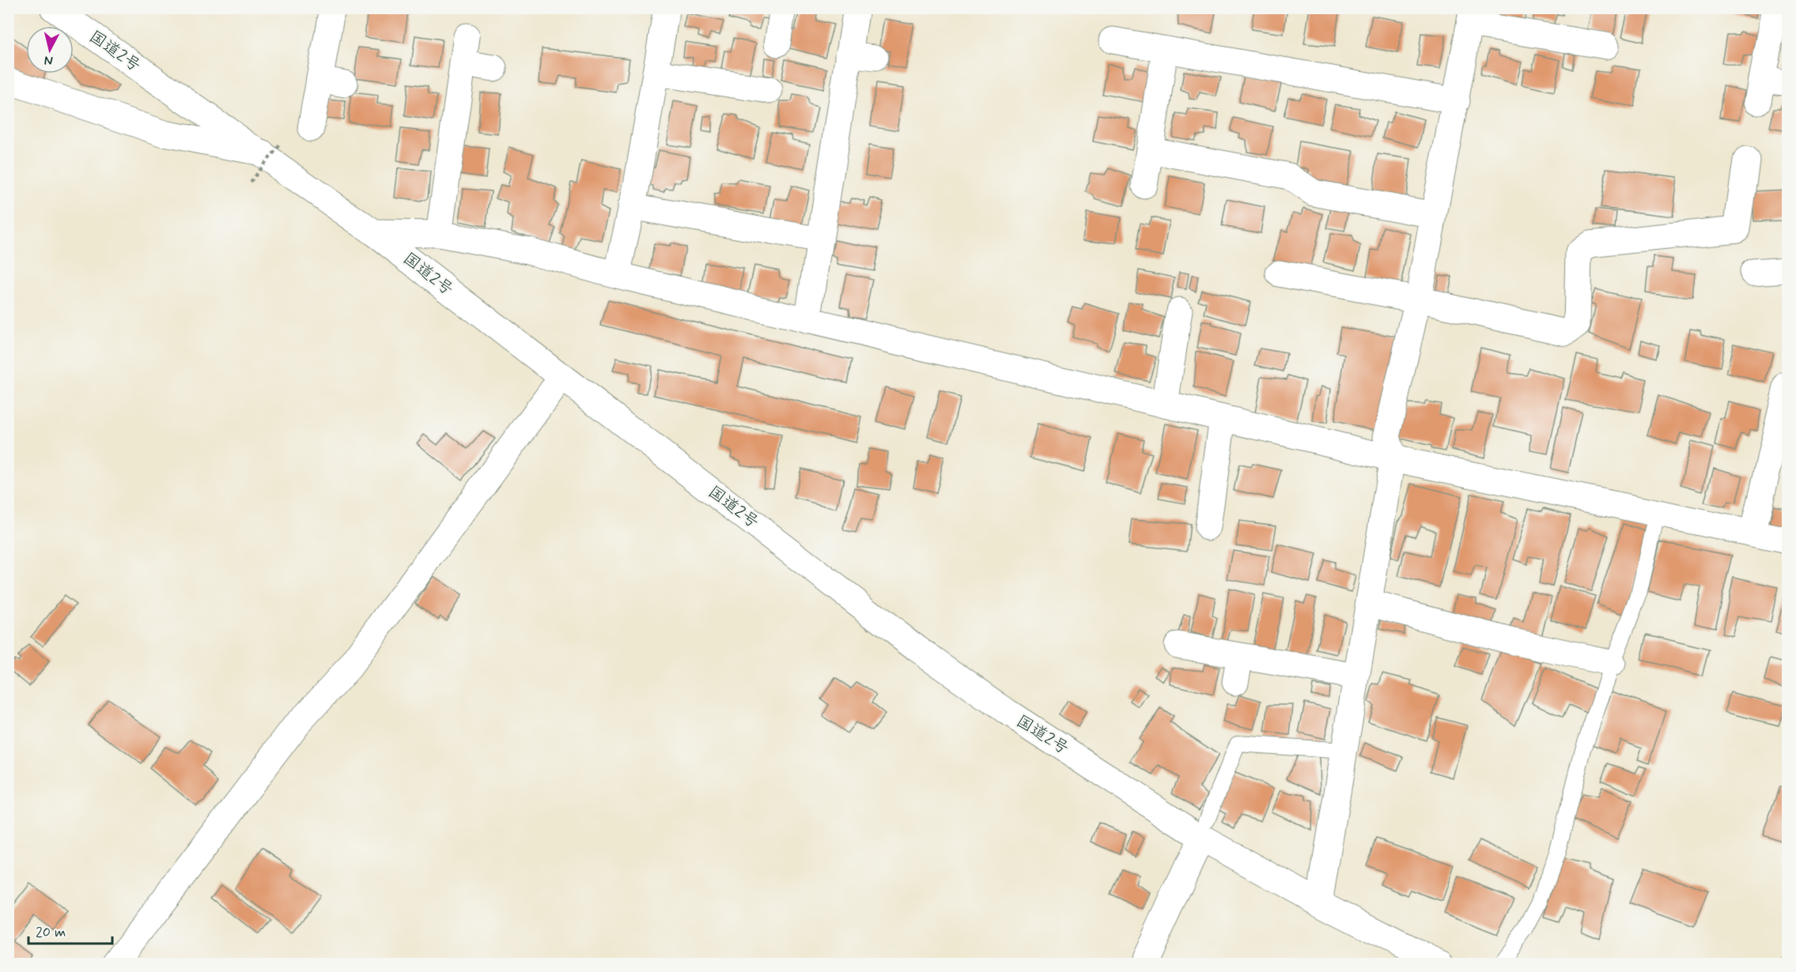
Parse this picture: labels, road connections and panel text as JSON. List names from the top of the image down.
{
  "streets": {
    "main road": ["国道2号"]
  },
  "scale_bar": "20 m",
  "north": "bottom"
}
